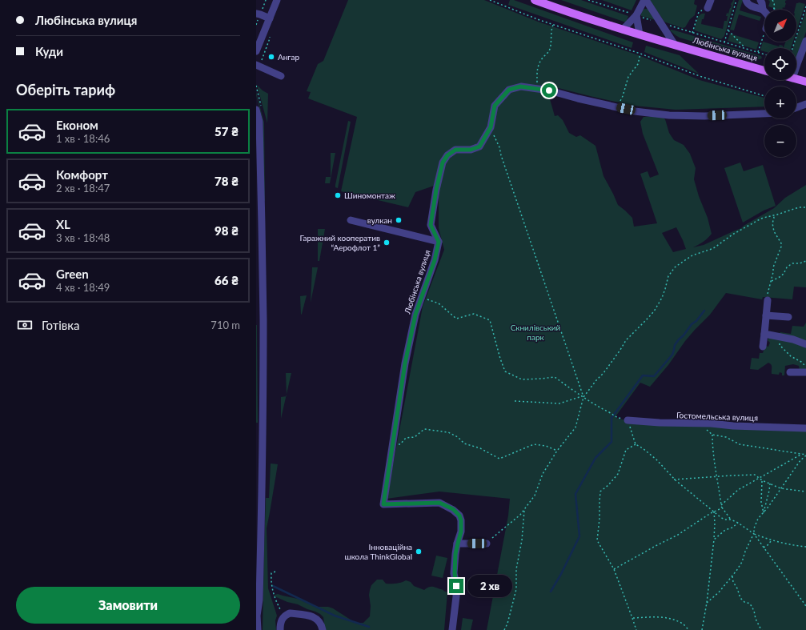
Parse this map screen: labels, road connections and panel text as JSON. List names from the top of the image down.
{
  "streets": {
    "main road": ["Любінська вулиця"],
    "street": ["Гостомельська вулиця"]
  },
  "parks": ["Скнилівський парк"],
  "places": [
    "Ангар",
    "Шиномонтаж",
    "вулкан",
    "Гаражний кооператив “Аерофлот 1”",
    "Інноваційна школа ThinkGlobal"
  ],
  "north": "top right",
  "page": {
    "banner": ["Любінська вулиця", "Куди"],
    "map_buttons": ["+", "−"],
    "heading": "Оберіть тариф",
    "list": [
      {
        "name": "Економ",
        "note": "1 хв · 18:46",
        "value": "57 ₴"
      },
      {
        "name": "Комфорт",
        "note": "2 хв · 18:47",
        "value": "78 ₴"
      },
      {
        "name": "XL",
        "note": "3 хв · 18:48",
        "value": "98 ₴"
      },
      {
        "name": "Green",
        "note": "4 хв · 18:49",
        "value": "66 ₴"
      }
    ],
    "pay": ["Готівка", "710 m"],
    "bubble": "2 хв",
    "buttons": "Замовити"
  }
}
